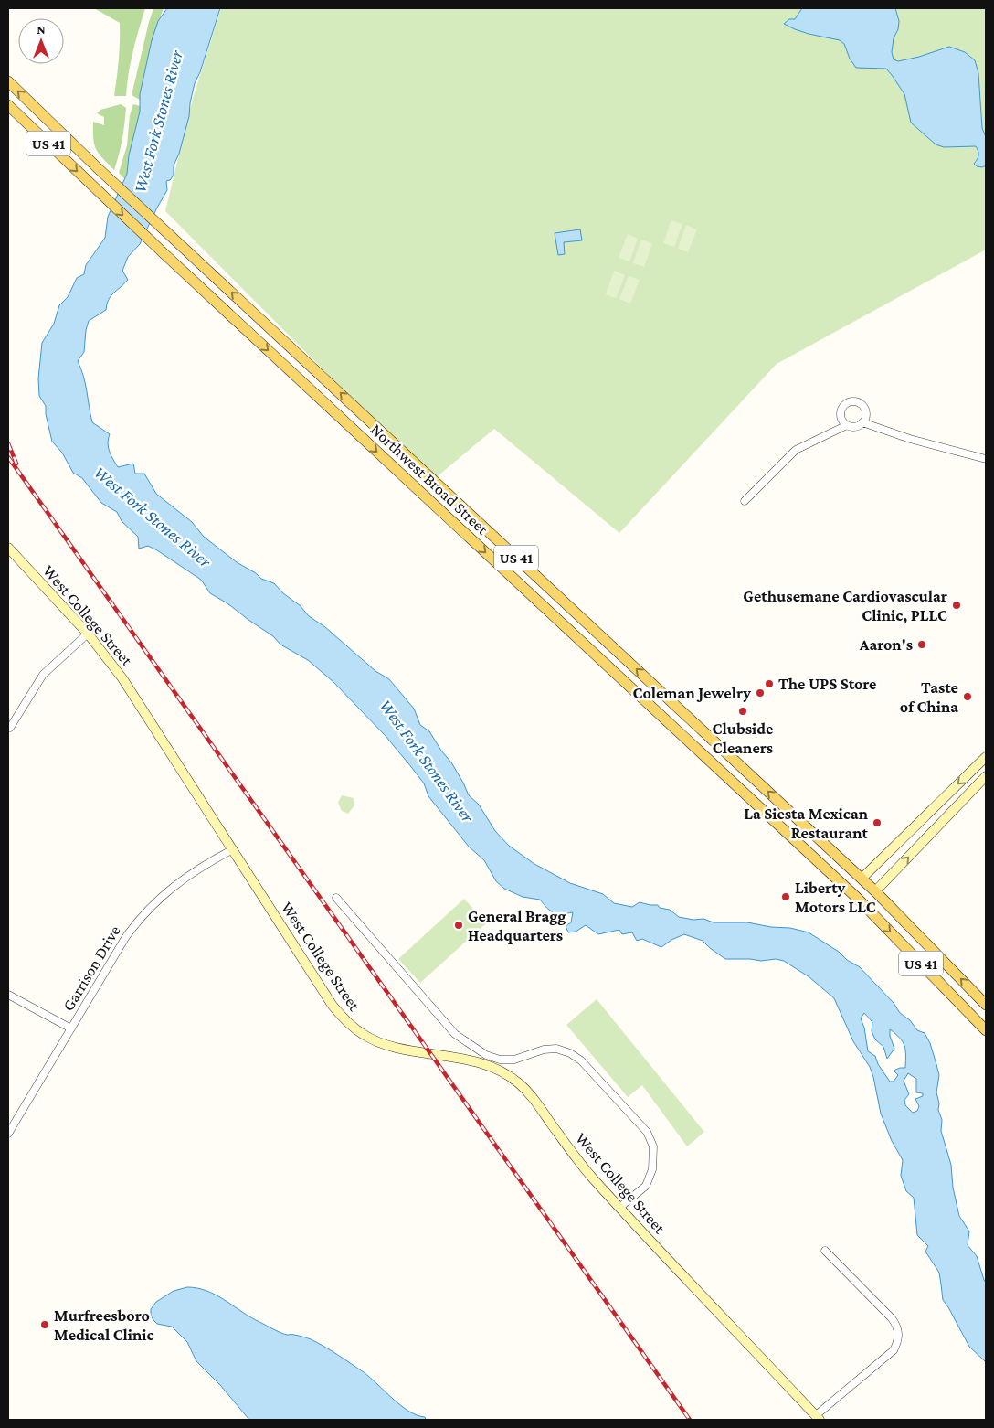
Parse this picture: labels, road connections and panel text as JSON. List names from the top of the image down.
{
  "streets": {
    "main road": ["US 41", "Northwest Broad Street"],
    "street": ["West College Street", "Garrison Drive"]
  },
  "crossings": [
    ["West College Street", "Garrison Drive"]
  ],
  "water": ["West Fork Stones River"],
  "places": [
    "Gethusemane Cardiovascular Clinic, PLLC",
    "Aaron's",
    "The UPS Store",
    "Coleman Jewelry",
    "Taste of China",
    "Clubside Cleaners",
    "La Siesta Mexican Restaurant",
    "Liberty Motors LLC",
    "General Bragg Headquarters",
    "Murfreesboro Medical Clinic"
  ],
  "north": "top"
}
